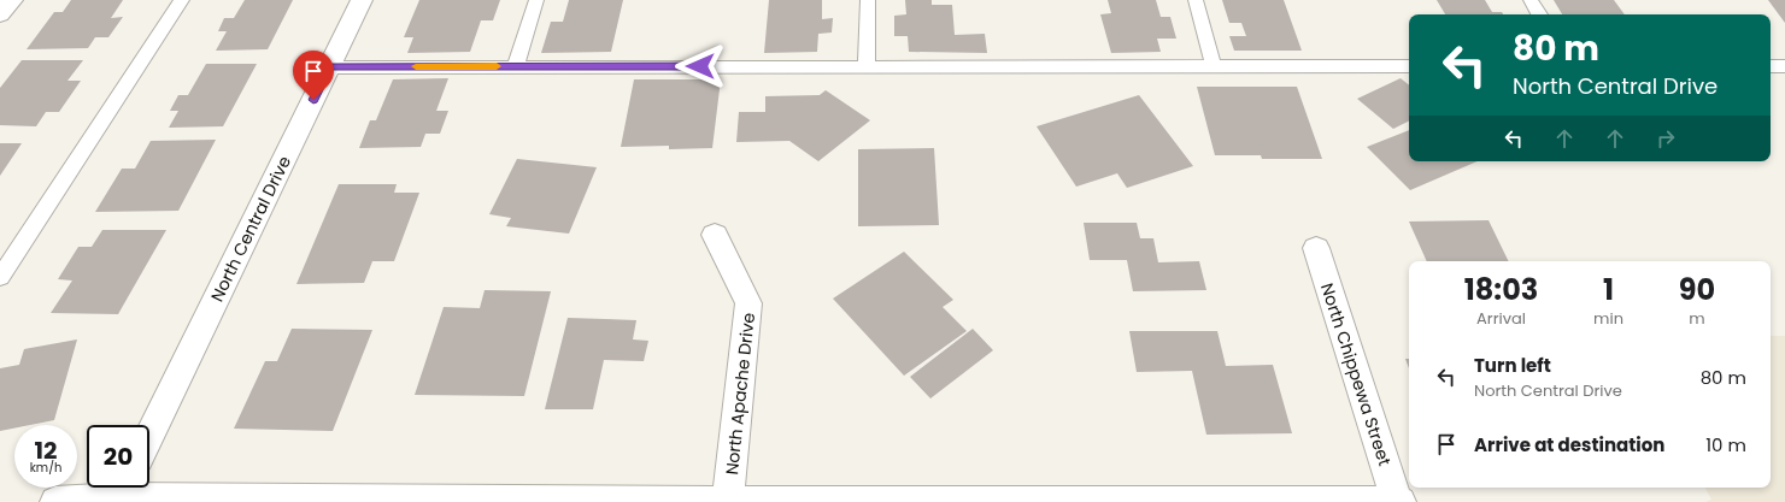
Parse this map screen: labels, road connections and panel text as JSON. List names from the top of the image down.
{
  "streets": {
    "street": ["North Central Drive", "North Chippewa Street", "North Apache Drive"]
  },
  "page": {
    "turn": ["80 m", "North Central Drive"],
    "eta": [
      "18:03",
      "Arrival",
      "1",
      "min",
      "90",
      "m"
    ],
    "list": [
      {
        "name": "Turn left",
        "note": "North Central Drive",
        "value": "80 m"
      },
      {
        "name": "Arrive at destination",
        "value": "10 m"
      }
    ],
    "speed": "12 km/h",
    "limit": "20"
  }
}
